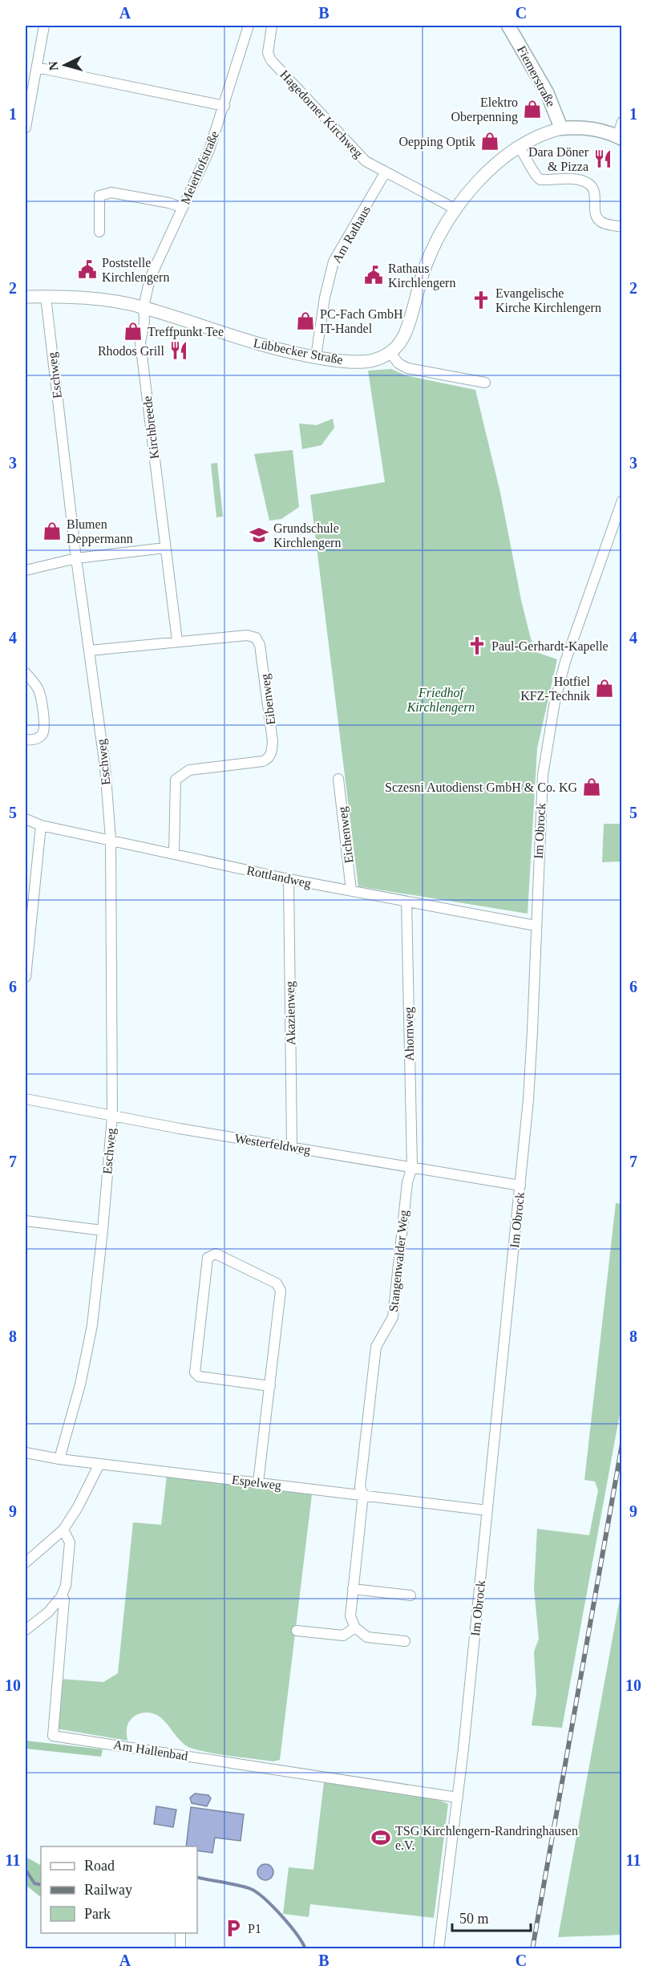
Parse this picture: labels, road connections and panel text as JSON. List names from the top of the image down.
{
  "streets": {
    "main road": ["Fiemerstraße"],
    "street": [
      "Hagedorner Kirchweg",
      "Meierhofstraße",
      "Am Rathaus",
      "Lübbecker Straße",
      "Eschweg",
      "Kirchbreede",
      "Eibenweg",
      "Im Obrock",
      "Eichenweg",
      "Rottlandweg",
      "Akazienweg",
      "Ahornweg",
      "Westerfeldweg",
      "Stangenwalder Weg",
      "Espelweg",
      "Am Hallenbad"
    ]
  },
  "crossings": [
    ["Hagedorner Kirchweg", "Am Rathaus"],
    ["Meierhofstraße", "Lübbecker Straße"],
    ["Meierhofstraße", "Kirchbreede"],
    ["Am Rathaus", "Lübbecker Straße"],
    ["Lübbecker Straße", "Eschweg"],
    ["Lübbecker Straße", "Kirchbreede"],
    ["Eschweg", "Eibenweg"],
    ["Eschweg", "Rottlandweg"],
    ["Eschweg", "Westerfeldweg"],
    ["Eschweg", "Espelweg"],
    ["Kirchbreede", "Eibenweg"],
    ["Eibenweg", "Rottlandweg"],
    ["Im Obrock", "Rottlandweg"],
    ["Im Obrock", "Westerfeldweg"],
    ["Im Obrock", "Espelweg"],
    ["Im Obrock", "Am Hallenbad"],
    ["Eichenweg", "Rottlandweg"],
    ["Rottlandweg", "Akazienweg"],
    ["Rottlandweg", "Ahornweg"],
    ["Akazienweg", "Westerfeldweg"],
    ["Ahornweg", "Westerfeldweg"],
    ["Ahornweg", "Stangenwalder Weg"],
    ["Westerfeldweg", "Stangenwalder Weg"],
    ["Stangenwalder Weg", "Espelweg"]
  ],
  "parks": ["Friedhof Kirchlengern"],
  "places": {
    "shop": [
      "Elektro Oberpenning",
      "Oepping Optik",
      "PC-Fach GmbH IT-Handel",
      "Treffpunkt Tee",
      "Blumen Deppermann",
      "Hotfiel KFZ-Technik",
      "Sczesni Autodienst GmbH & Co. KG"
    ],
    "restaurant": ["Dara Döner & Pizza", "Rhodos Grill"],
    "public building": ["Poststelle Kirchlengern", "Rathaus Kirchlengern"],
    "church": ["Evangelische Kirche Kirchlengern", "Paul-Gerhardt-Kapelle"],
    "school or university": ["Grundschule Kirchlengern"],
    "sports": ["TSG Kirchlengern-Randringhausen e.V."],
    "parking": ["P1"]
  },
  "legend": ["Road", "Railway", "Park"],
  "scale_bar": "50 m",
  "north": "left",
  "grid": {
    "columns": ["A", "B", "C"],
    "rows": [
      "1",
      "2",
      "3",
      "4",
      "5",
      "6",
      "7",
      "8",
      "9",
      "10",
      "11"
    ]
  }
}
